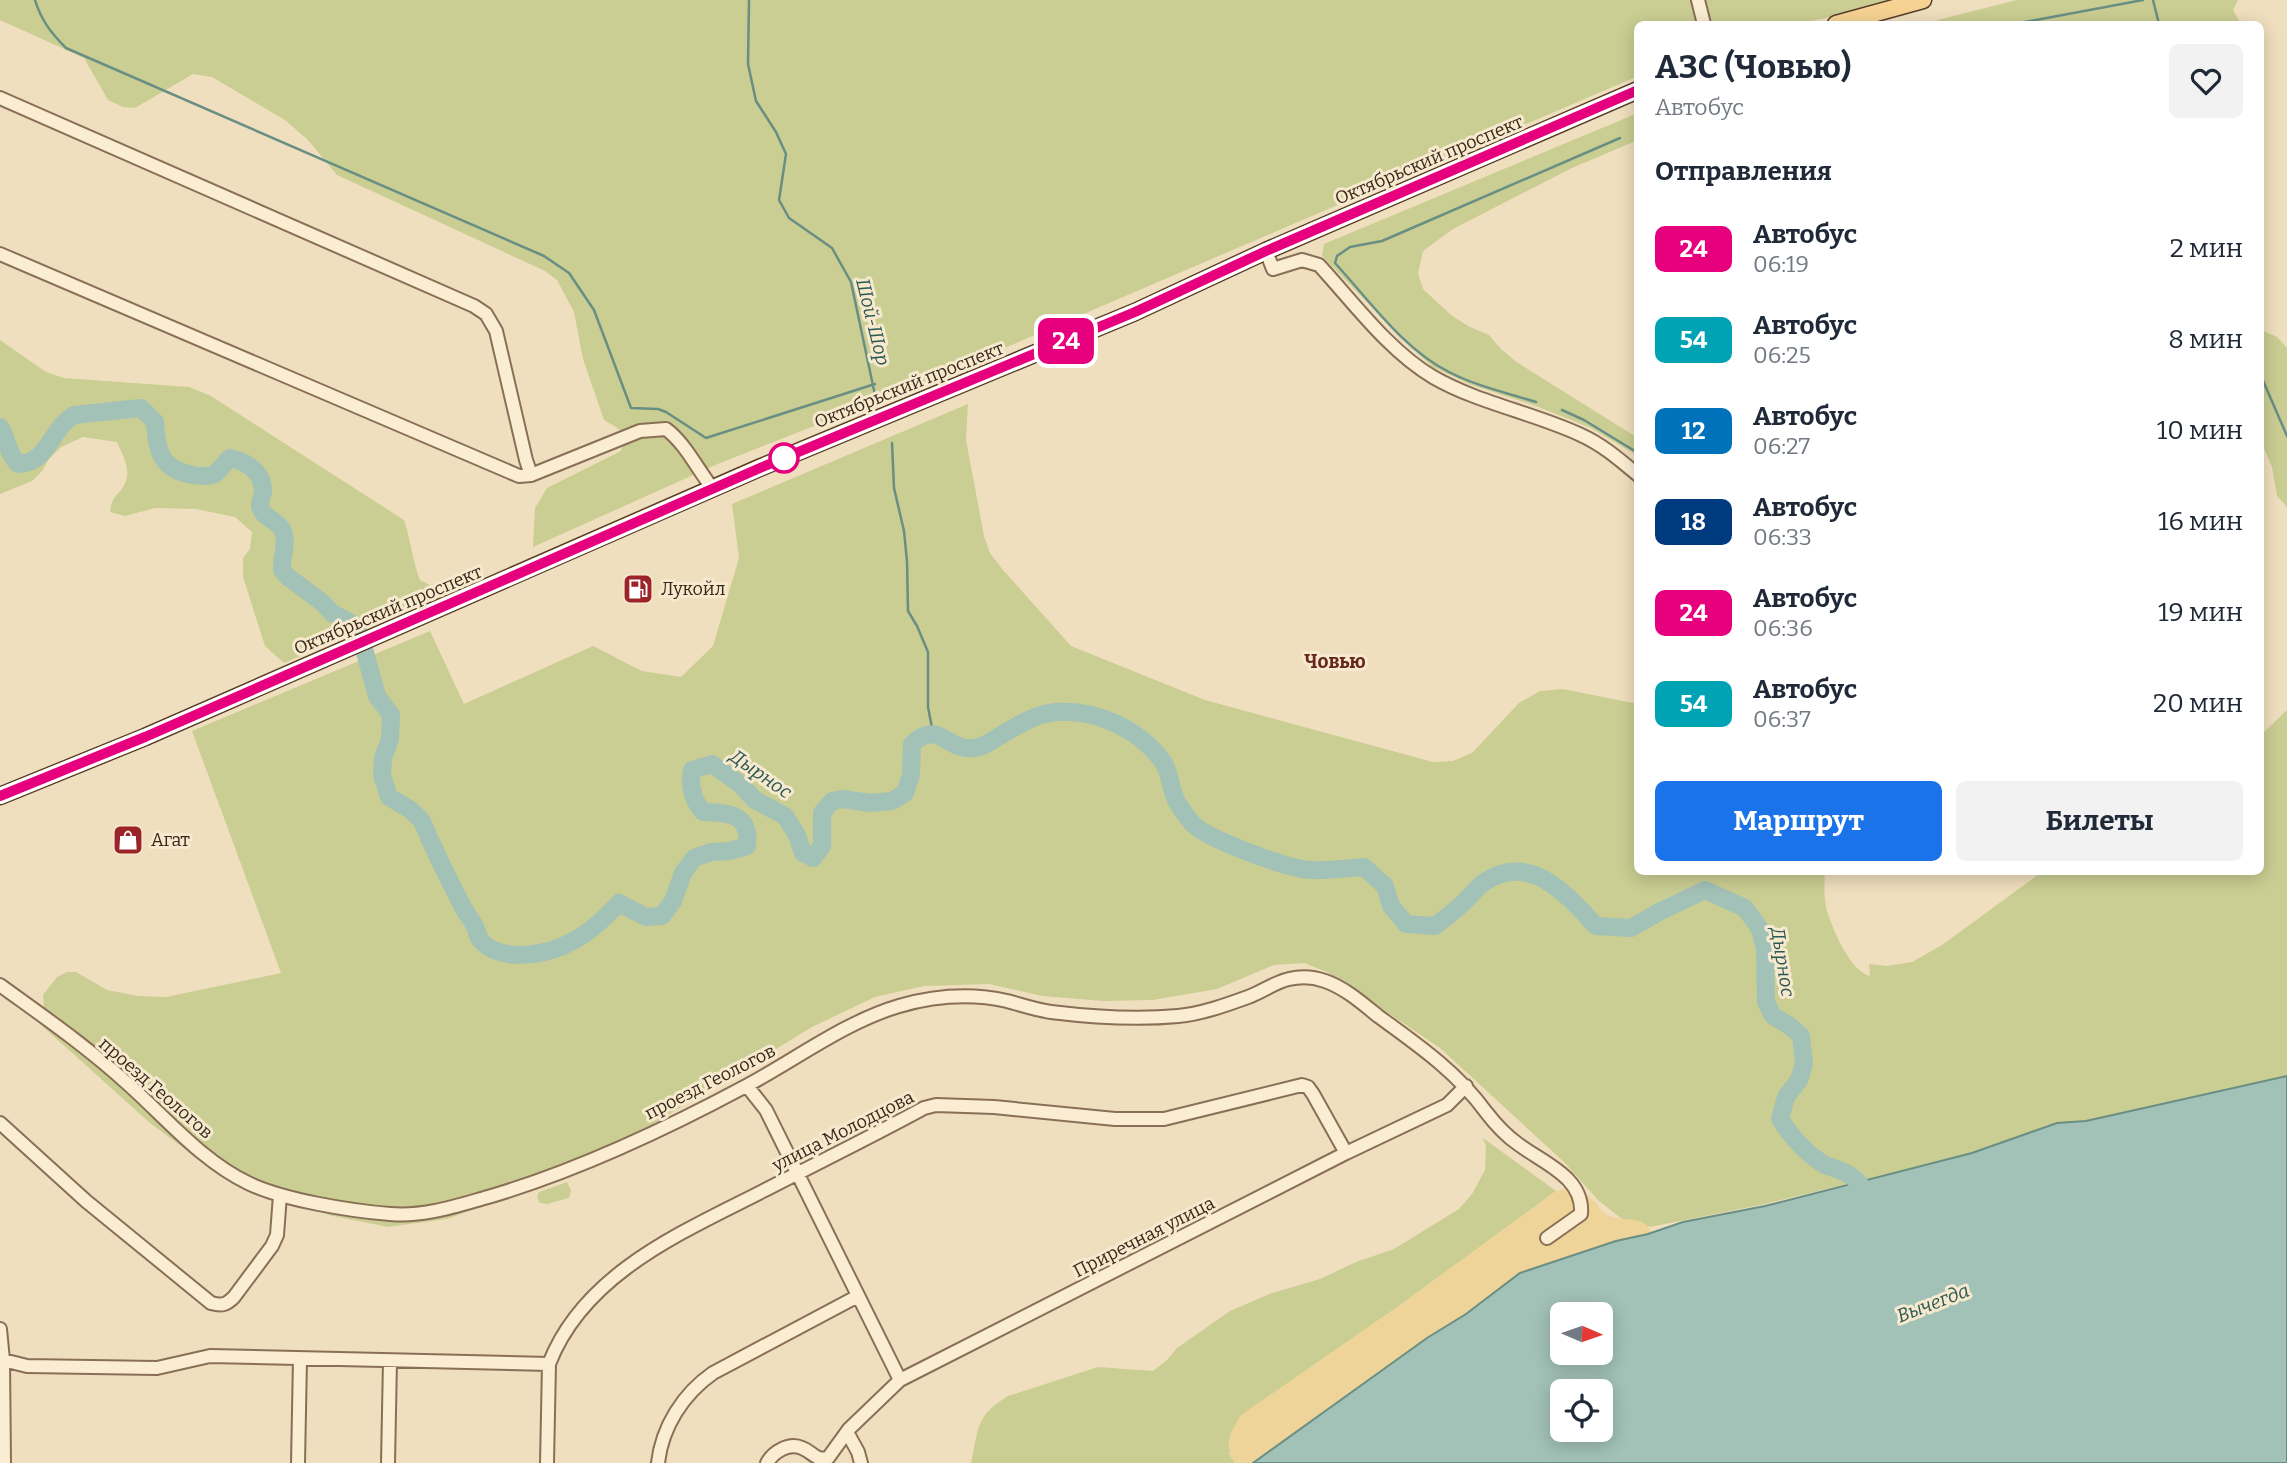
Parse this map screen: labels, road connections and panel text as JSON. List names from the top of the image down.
{
  "streets": {
    "main road": ["Октябрьский проспект"],
    "street": ["проезд Геологов", "улица Молодцова", "Приречная улица"]
  },
  "crossings": [
    ["проезд Геологов", "Приречная улица"],
    ["улица Молодцова", "Приречная улица"]
  ],
  "districts": ["Човью"],
  "water": ["Шой-Шор", "Дырнос", "Вычегда"],
  "places": {
    "fuel station": ["Лукойл"],
    "shop": ["Агат"]
  },
  "lines": ["bus line 24"],
  "north": "right",
  "page": {
    "on_map": "24",
    "heading": [
      ["АЗС (Човью)", "Автобус"],
      "Отправления"
    ],
    "list": [
      {
        "mark": "24",
        "name": "Автобус",
        "note": "06:19",
        "value": "2 мин"
      },
      {
        "mark": "54",
        "name": "Автобус",
        "note": "06:25",
        "value": "8 мин"
      },
      {
        "mark": "12",
        "name": "Автобус",
        "note": "06:27",
        "value": "10 мин"
      },
      {
        "mark": "18",
        "name": "Автобус",
        "note": "06:33",
        "value": "16 мин"
      },
      {
        "mark": "24",
        "name": "Автобус",
        "note": "06:36",
        "value": "19 мин"
      },
      {
        "mark": "54",
        "name": "Автобус",
        "note": "06:37",
        "value": "20 мин"
      }
    ],
    "buttons": ["Маршрут", "Билеты"]
  }
}
